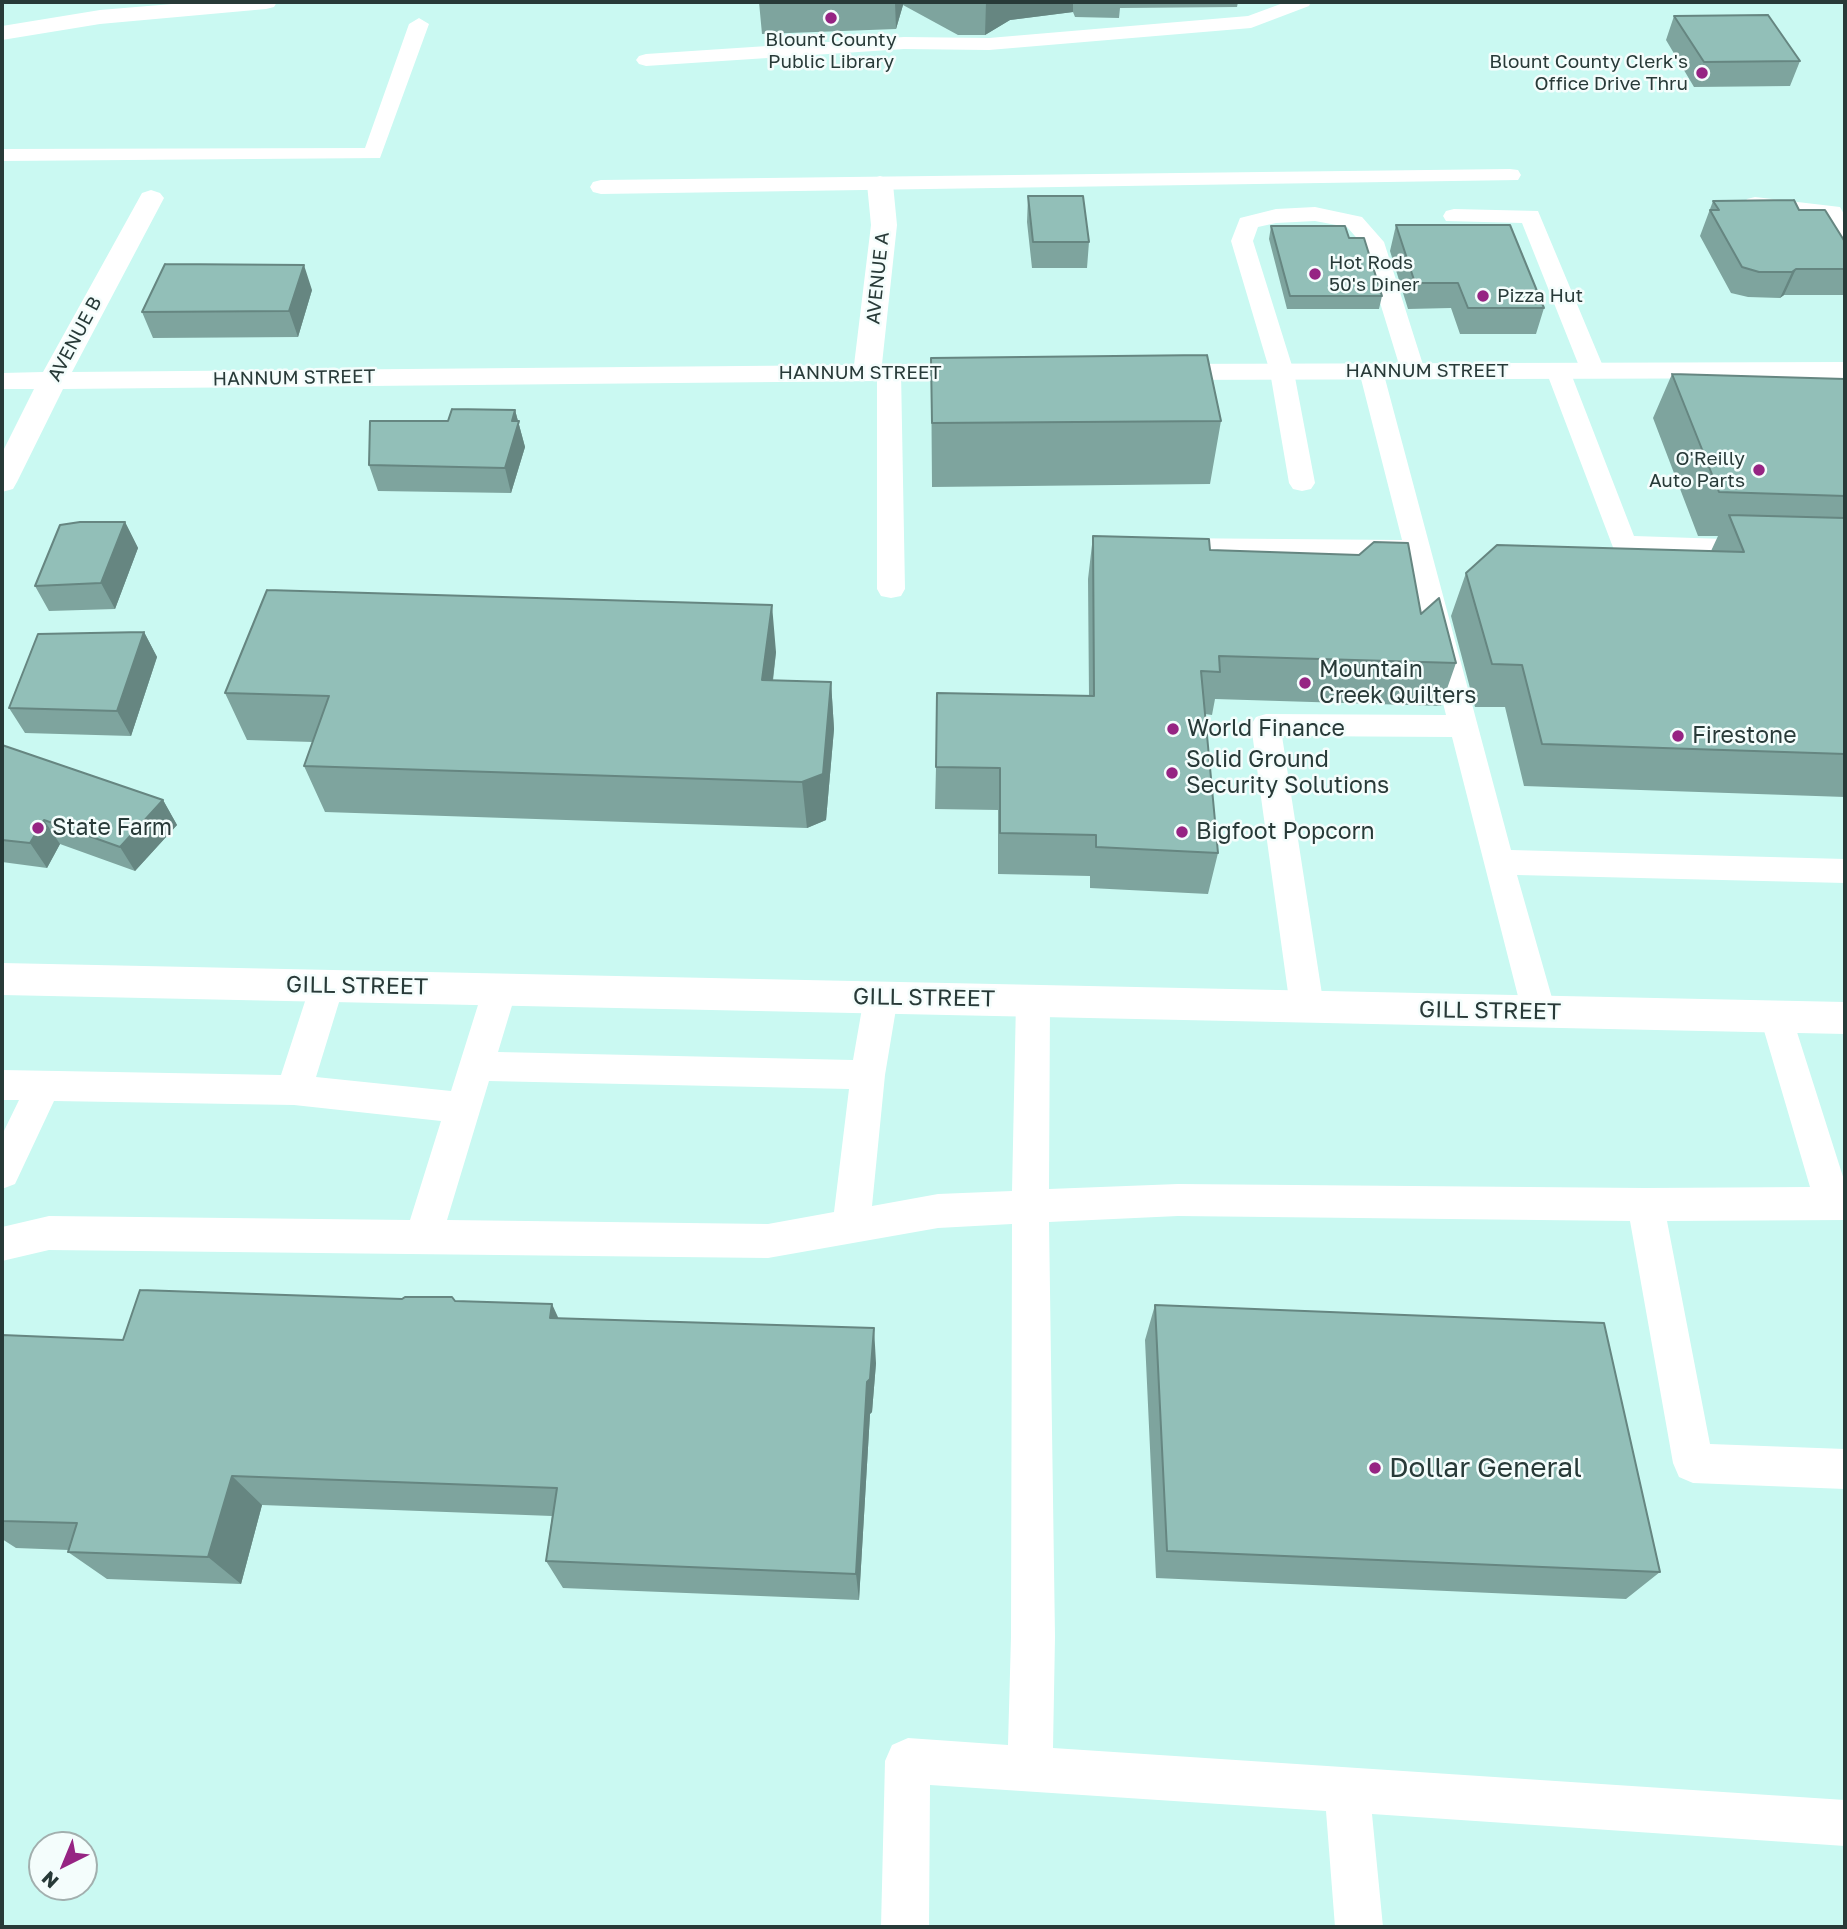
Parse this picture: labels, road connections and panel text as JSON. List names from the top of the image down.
{
  "streets": {
    "street": [
      "AVENUE A",
      "AVENUE B",
      "HANNUM STREET",
      "GILL STREET"
    ]
  },
  "crossings": [
    ["AVENUE A", "HANNUM STREET"],
    ["AVENUE B", "HANNUM STREET"]
  ],
  "places": [
    "Blount County Public Library",
    "Blount County Clerk's Office Drive Thru",
    "Hot Rods 50's Diner",
    "Pizza Hut",
    "O'Reilly Auto Parts",
    "Mountain Creek Quilters",
    "World Finance",
    "Firestone",
    "Solid Ground Security Solutions",
    "State Farm",
    "Bigfoot Popcorn",
    "Dollar General"
  ],
  "north": "bottom left"
}
